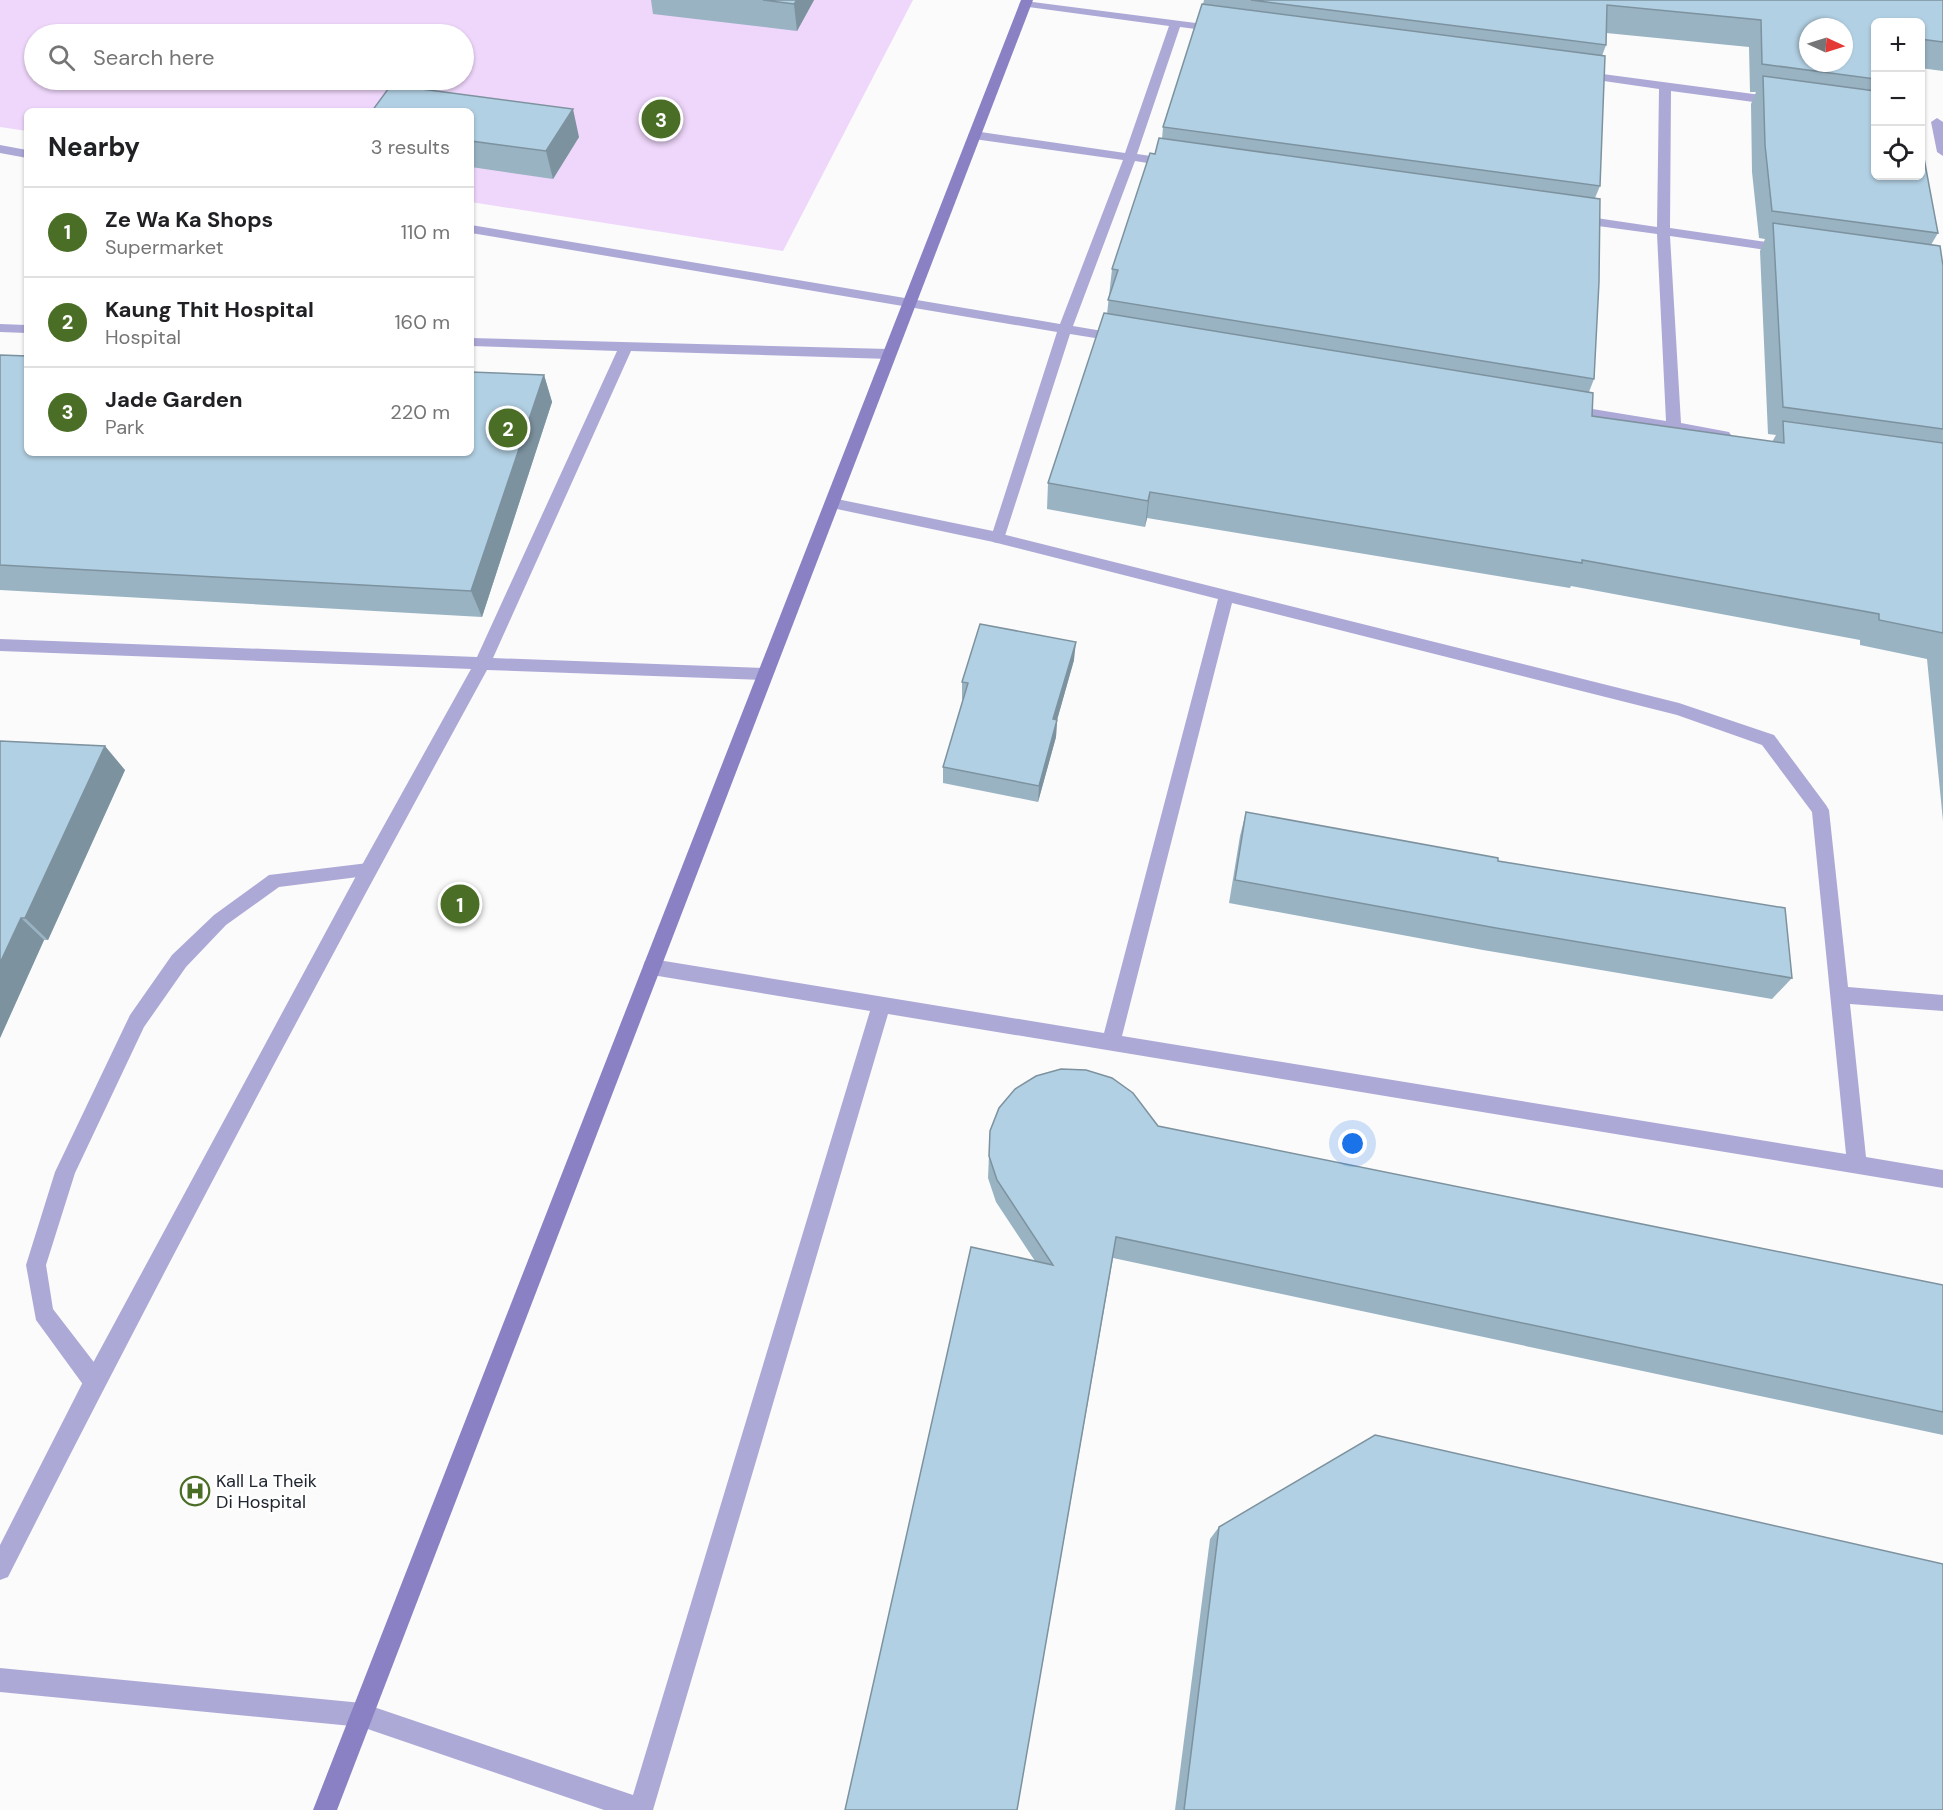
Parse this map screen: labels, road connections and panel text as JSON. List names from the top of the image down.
{
  "places": {
    "hospital": ["Kall La Theik Di Hospital"]
  },
  "north": "right",
  "page": {
    "map_buttons": ["+", "−"],
    "search": "Search here",
    "pins": ["3", "2", "1"],
    "heading": ["Nearby", "3 results"],
    "list": [
      {
        "mark": "1",
        "name": "Ze Wa Ka Shops",
        "note": "Supermarket",
        "value": "110 m"
      },
      {
        "mark": "2",
        "name": "Kaung Thit Hospital",
        "note": "Hospital",
        "value": "160 m"
      },
      {
        "mark": "3",
        "name": "Jade Garden",
        "note": "Park",
        "value": "220 m"
      }
    ]
  }
}
